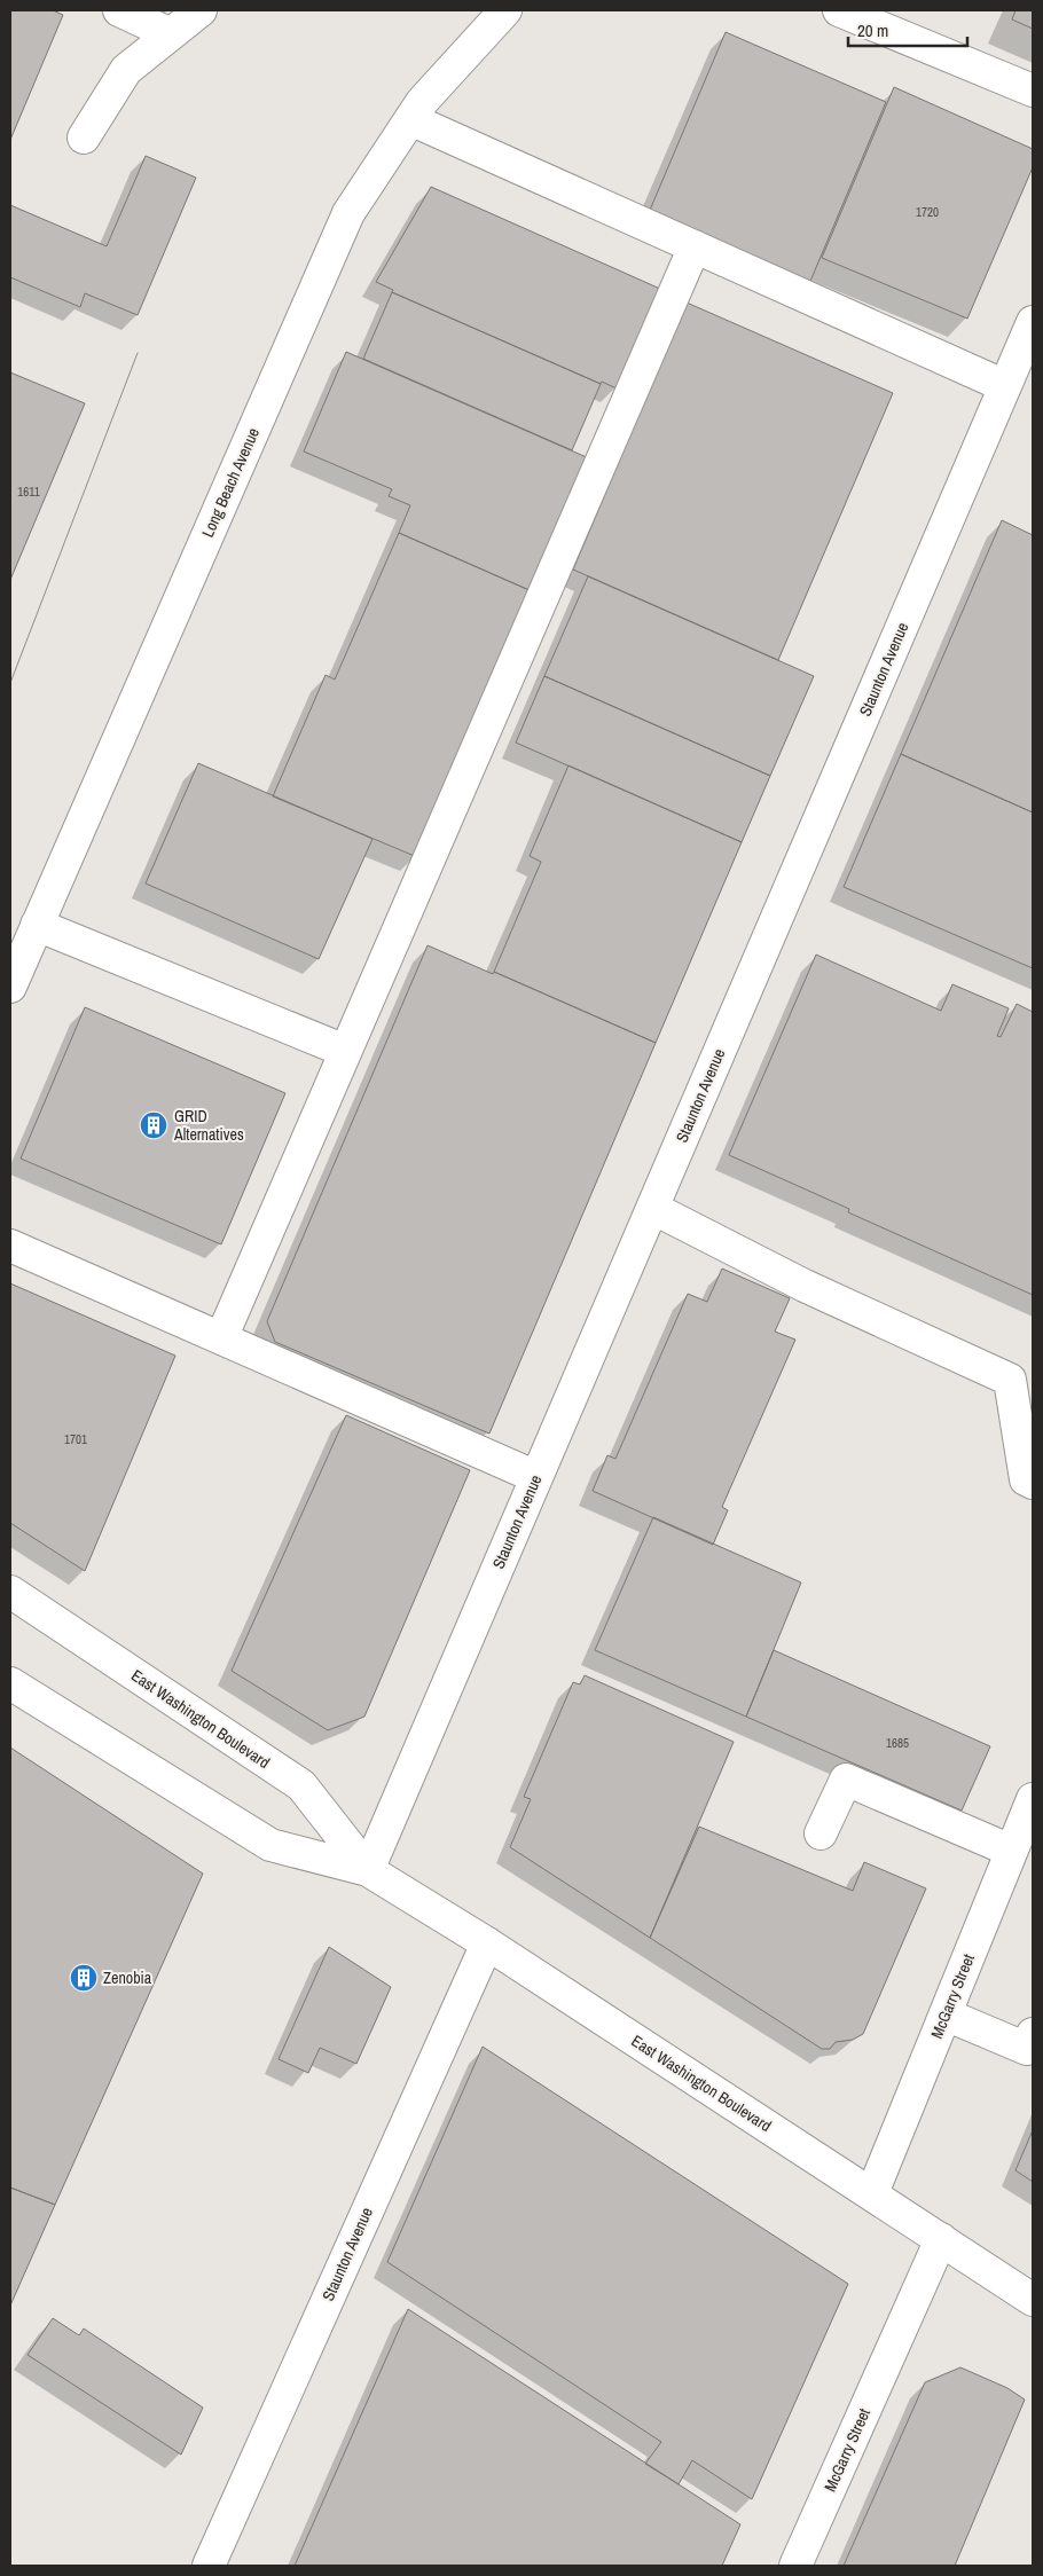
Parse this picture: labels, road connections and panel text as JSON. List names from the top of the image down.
{
  "streets": {
    "street": [
      "Long Beach Avenue",
      "Staunton Avenue",
      "East Washington Boulevard",
      "McGarry Street"
    ]
  },
  "crossings": [
    ["Staunton Avenue", "East Washington Boulevard"],
    ["East Washington Boulevard", "McGarry Street"]
  ],
  "places": {
    "building": ["GRID Alternatives", "Zenobia"]
  },
  "house_numbers": [
    "1720",
    "1611",
    "1701",
    "1685"
  ],
  "scale_bar": "20 m"
}
